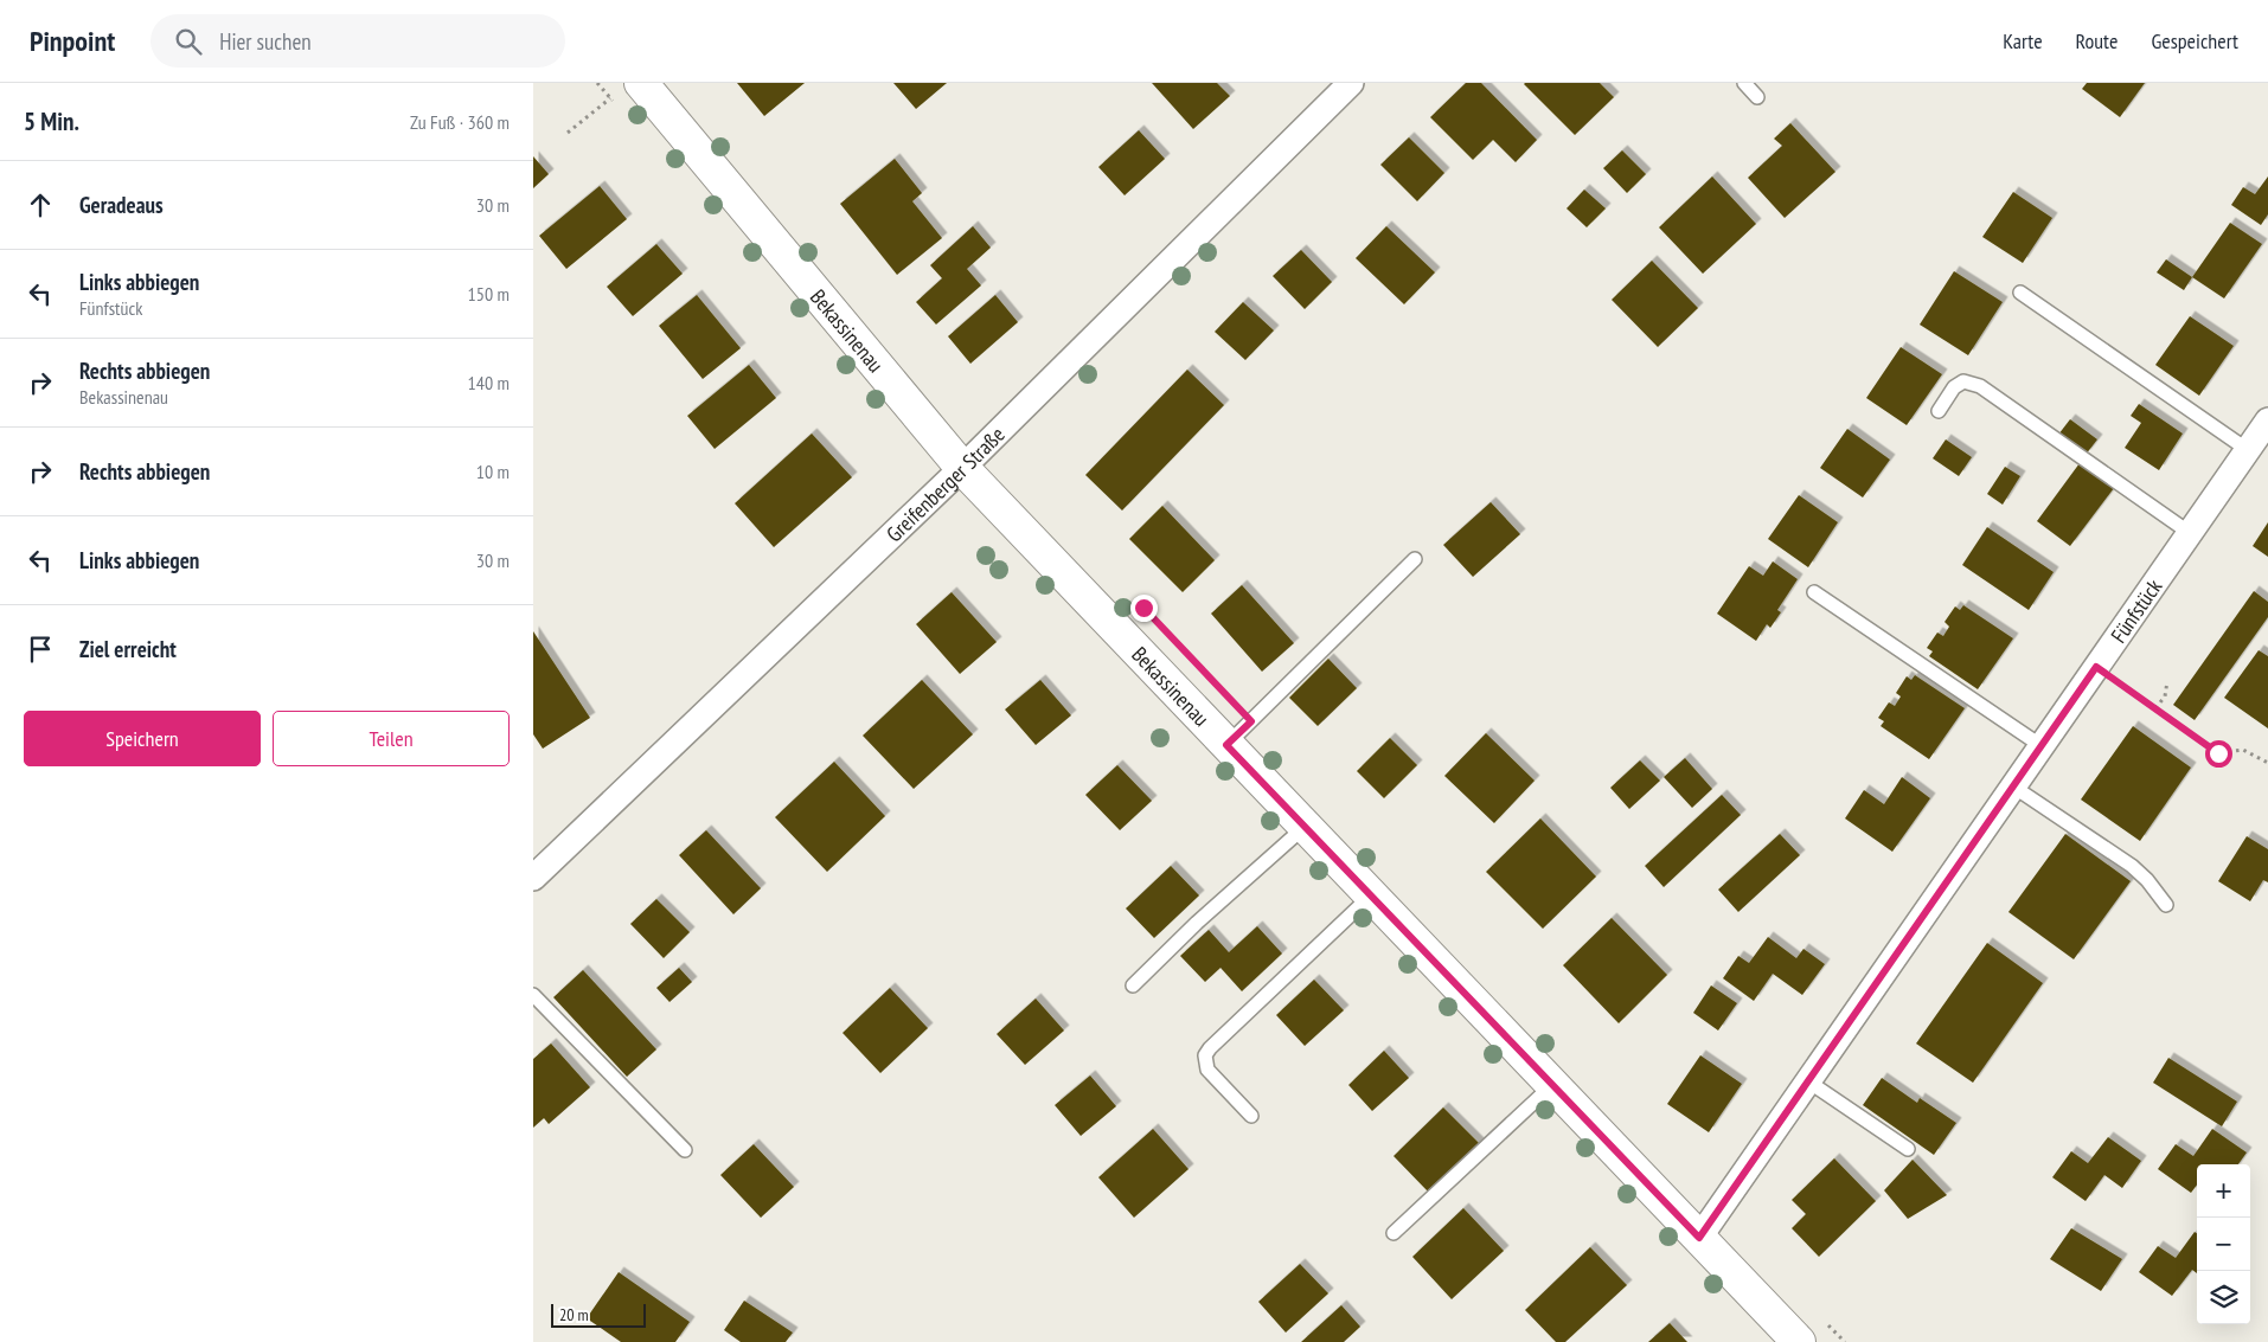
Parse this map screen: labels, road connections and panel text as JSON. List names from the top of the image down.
{
  "streets": {
    "street": ["Bekassinenau", "Greifenberger Straße", "Fünfstück"]
  },
  "crossings": [
    ["Bekassinenau", "Greifenberger Straße"],
    ["Bekassinenau", "Fünfstück"]
  ],
  "scale_bar": "20 m",
  "page": {
    "header": "Pinpoint",
    "search": "Hier suchen",
    "nav": ["Karte", "Route", "Gespeichert"],
    "heading": ["5 Min.", "Zu Fuß · 360 m"],
    "list": [
      ["Geradeaus", "30 m"],
      ["Links abbiegen", "Fünfstück", "150 m"],
      ["Rechts abbiegen", "Bekassinenau", "140 m"],
      ["Rechts abbiegen", "10 m"],
      ["Links abbiegen", "30 m"],
      "Ziel erreicht"
    ],
    "buttons": ["Speichern", "Teilen"],
    "map_buttons": ["+", "−"],
    "scale": "20 m"
  }
}
